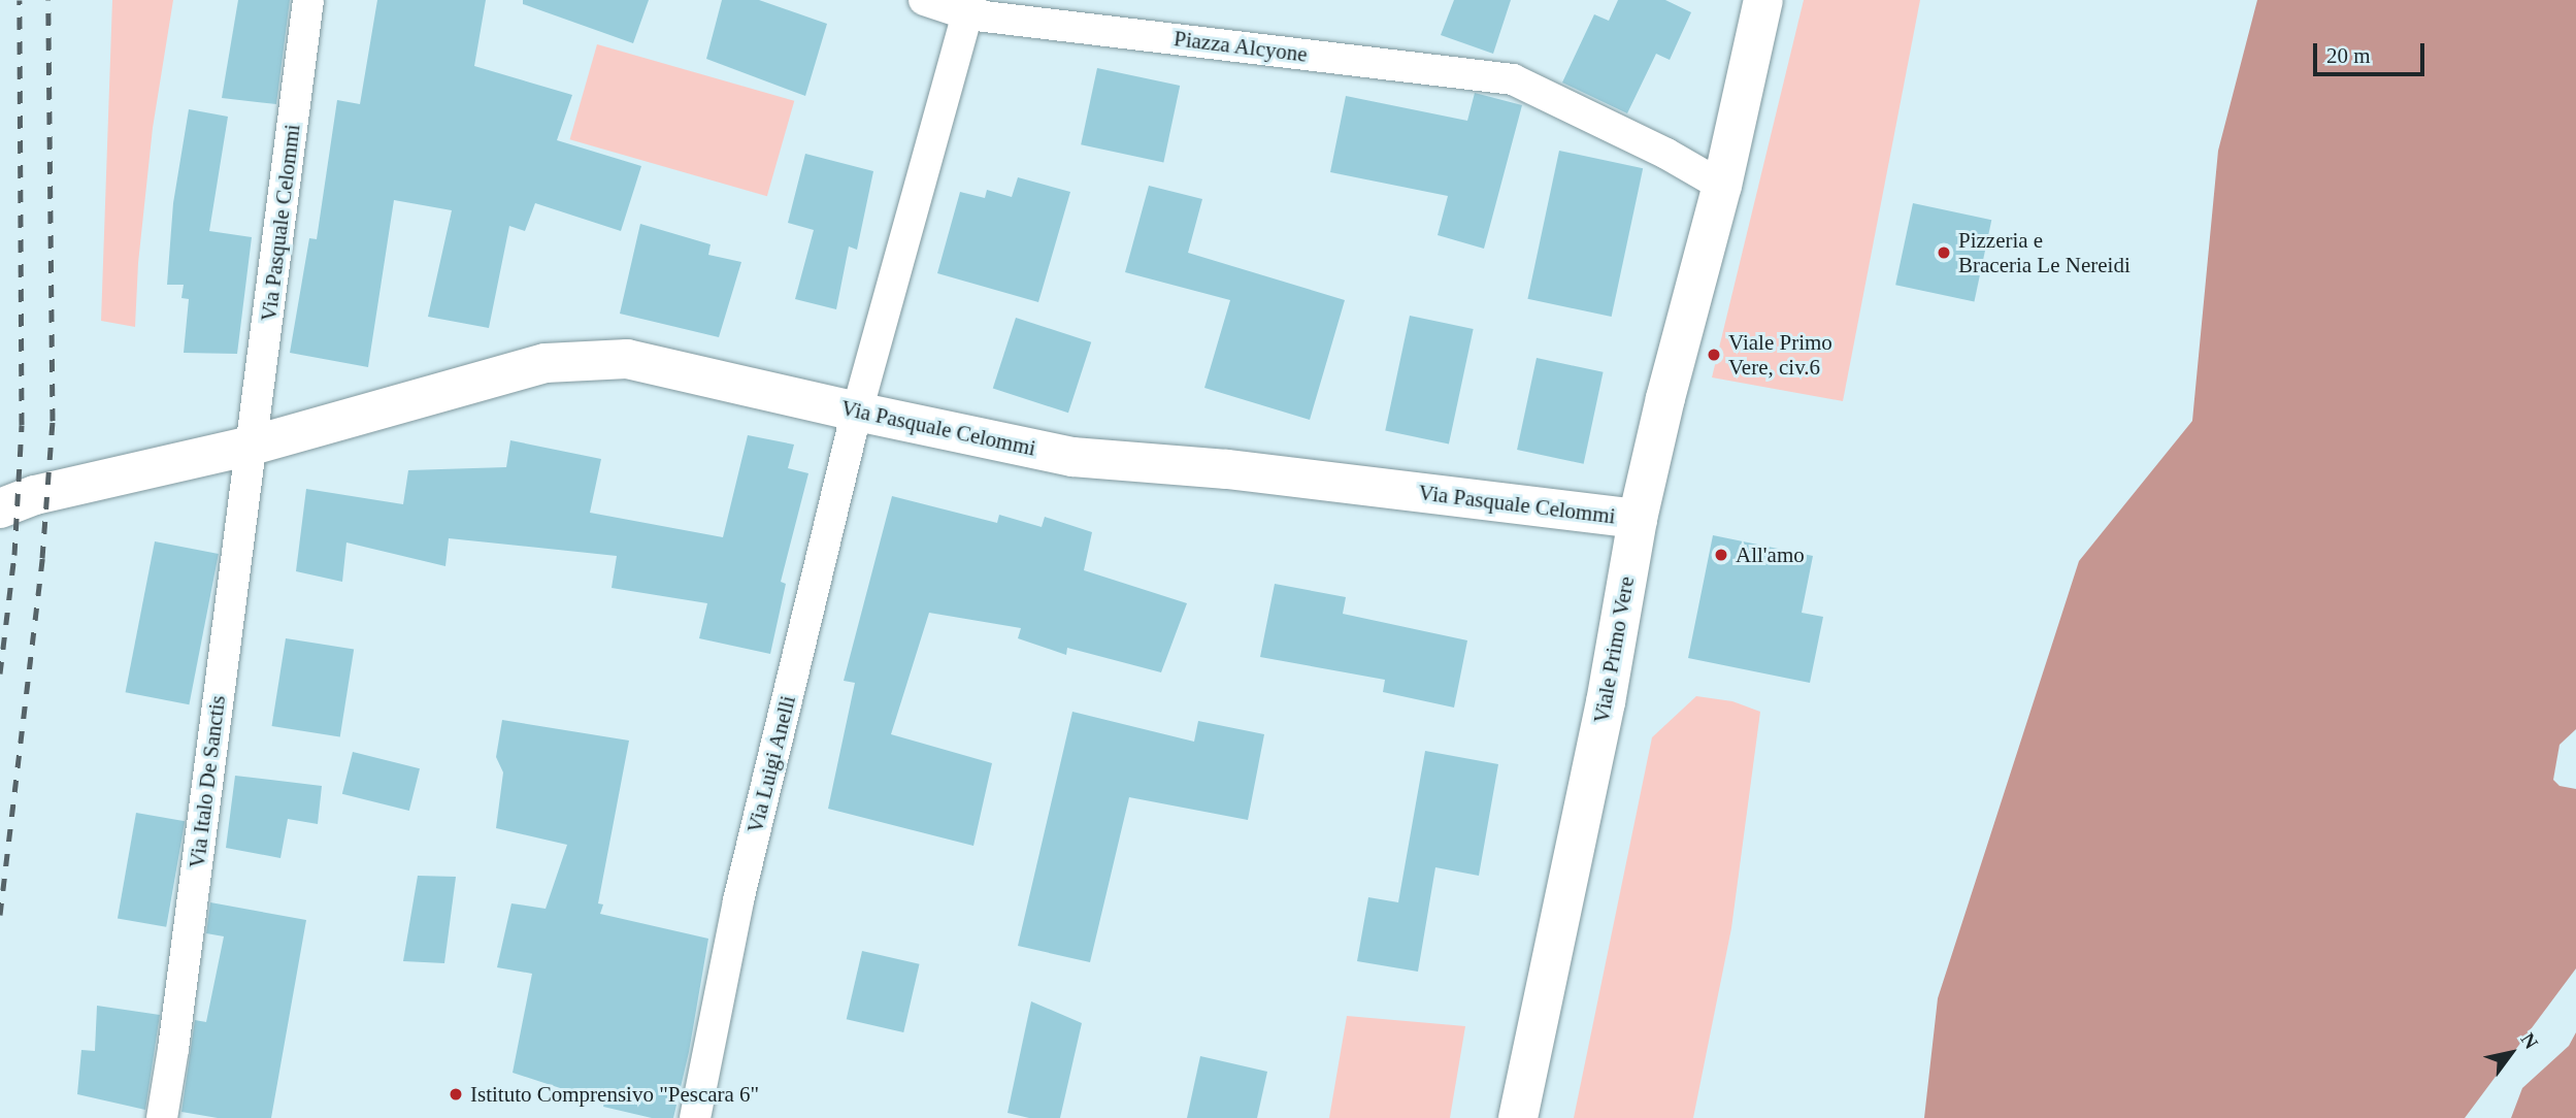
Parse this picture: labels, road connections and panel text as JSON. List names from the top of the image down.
{
  "streets": {
    "street": [
      "Piazza Alcyone",
      "Via Pasquale Celommi",
      "Viale Primo Vere",
      "Via Luigi Anelli",
      "Via Italo De Sanctis"
    ]
  },
  "crossings": [
    ["Piazza Alcyone", "Viale Primo Vere"],
    ["Via Pasquale Celommi", "Viale Primo Vere"],
    ["Via Pasquale Celommi", "Via Luigi Anelli"],
    ["Via Pasquale Celommi", "Via Italo De Sanctis"]
  ],
  "places": [
    "Pizzeria e Braceria Le Nereidi",
    "Viale Primo Vere, civ.6",
    "All'amo",
    "Istituto Comprensivo \"Pescara 6\""
  ],
  "scale_bar": "20 m",
  "north": "top right"
}
